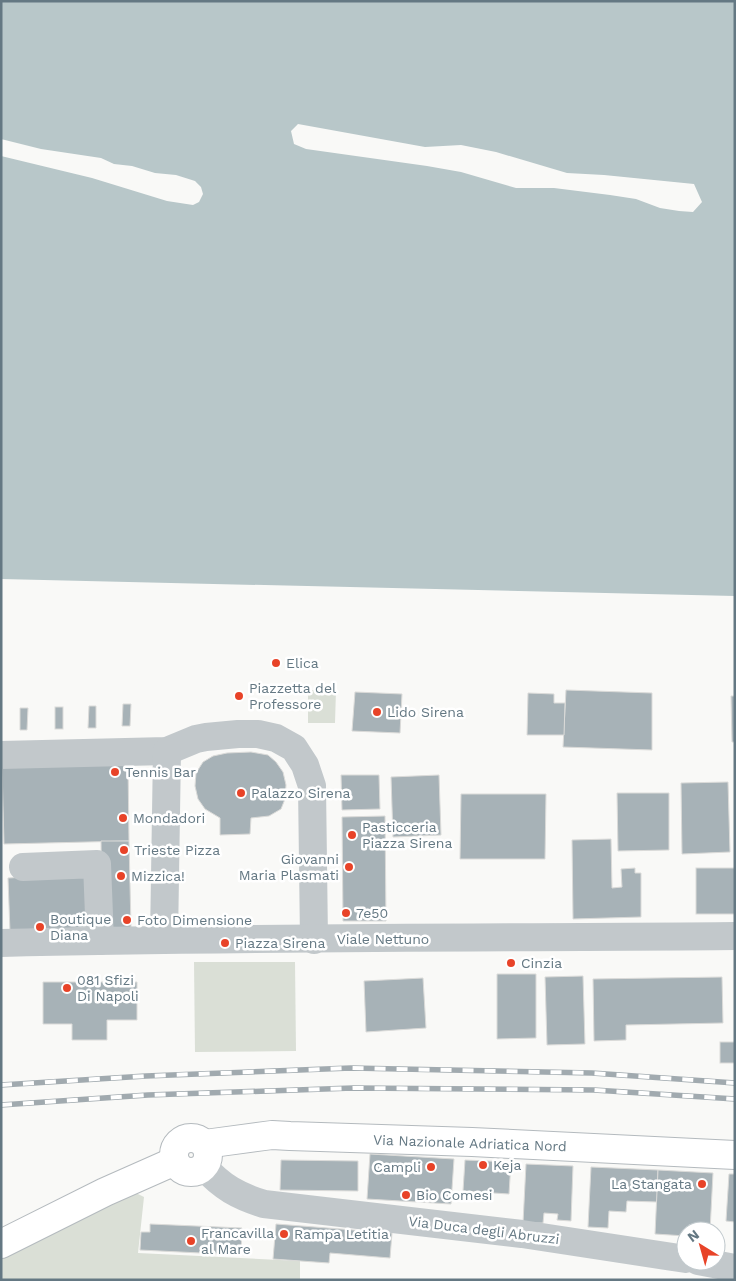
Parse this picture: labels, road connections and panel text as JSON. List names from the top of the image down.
{
  "streets": {
    "main road": ["Via Nazionale Adriatica Nord"],
    "street": ["Viale Nettuno", "Via Duca degli Abruzzi"]
  },
  "crossings": [
    ["Via Nazionale Adriatica Nord", "Via Duca degli Abruzzi"]
  ],
  "places": [
    "Elica",
    "Piazzetta del Professore",
    "Lido Sirena",
    "Tennis Bar",
    "Palazzo Sirena",
    "Mondadori",
    "Pasticceria Piazza Sirena",
    "Trieste Pizza",
    "Giovanni Maria Plasmati",
    "Mizzica!",
    "7e50",
    "Foto Dimensione",
    "Boutique Diana",
    "Piazza Sirena",
    "Cinzia",
    "081 Sfizi Di Napoli",
    "Keja",
    "Campli",
    "La Stangata",
    "Bio Comesi",
    "Rampa Letitia",
    "Francavilla al Mare"
  ],
  "north": "top left"
}
